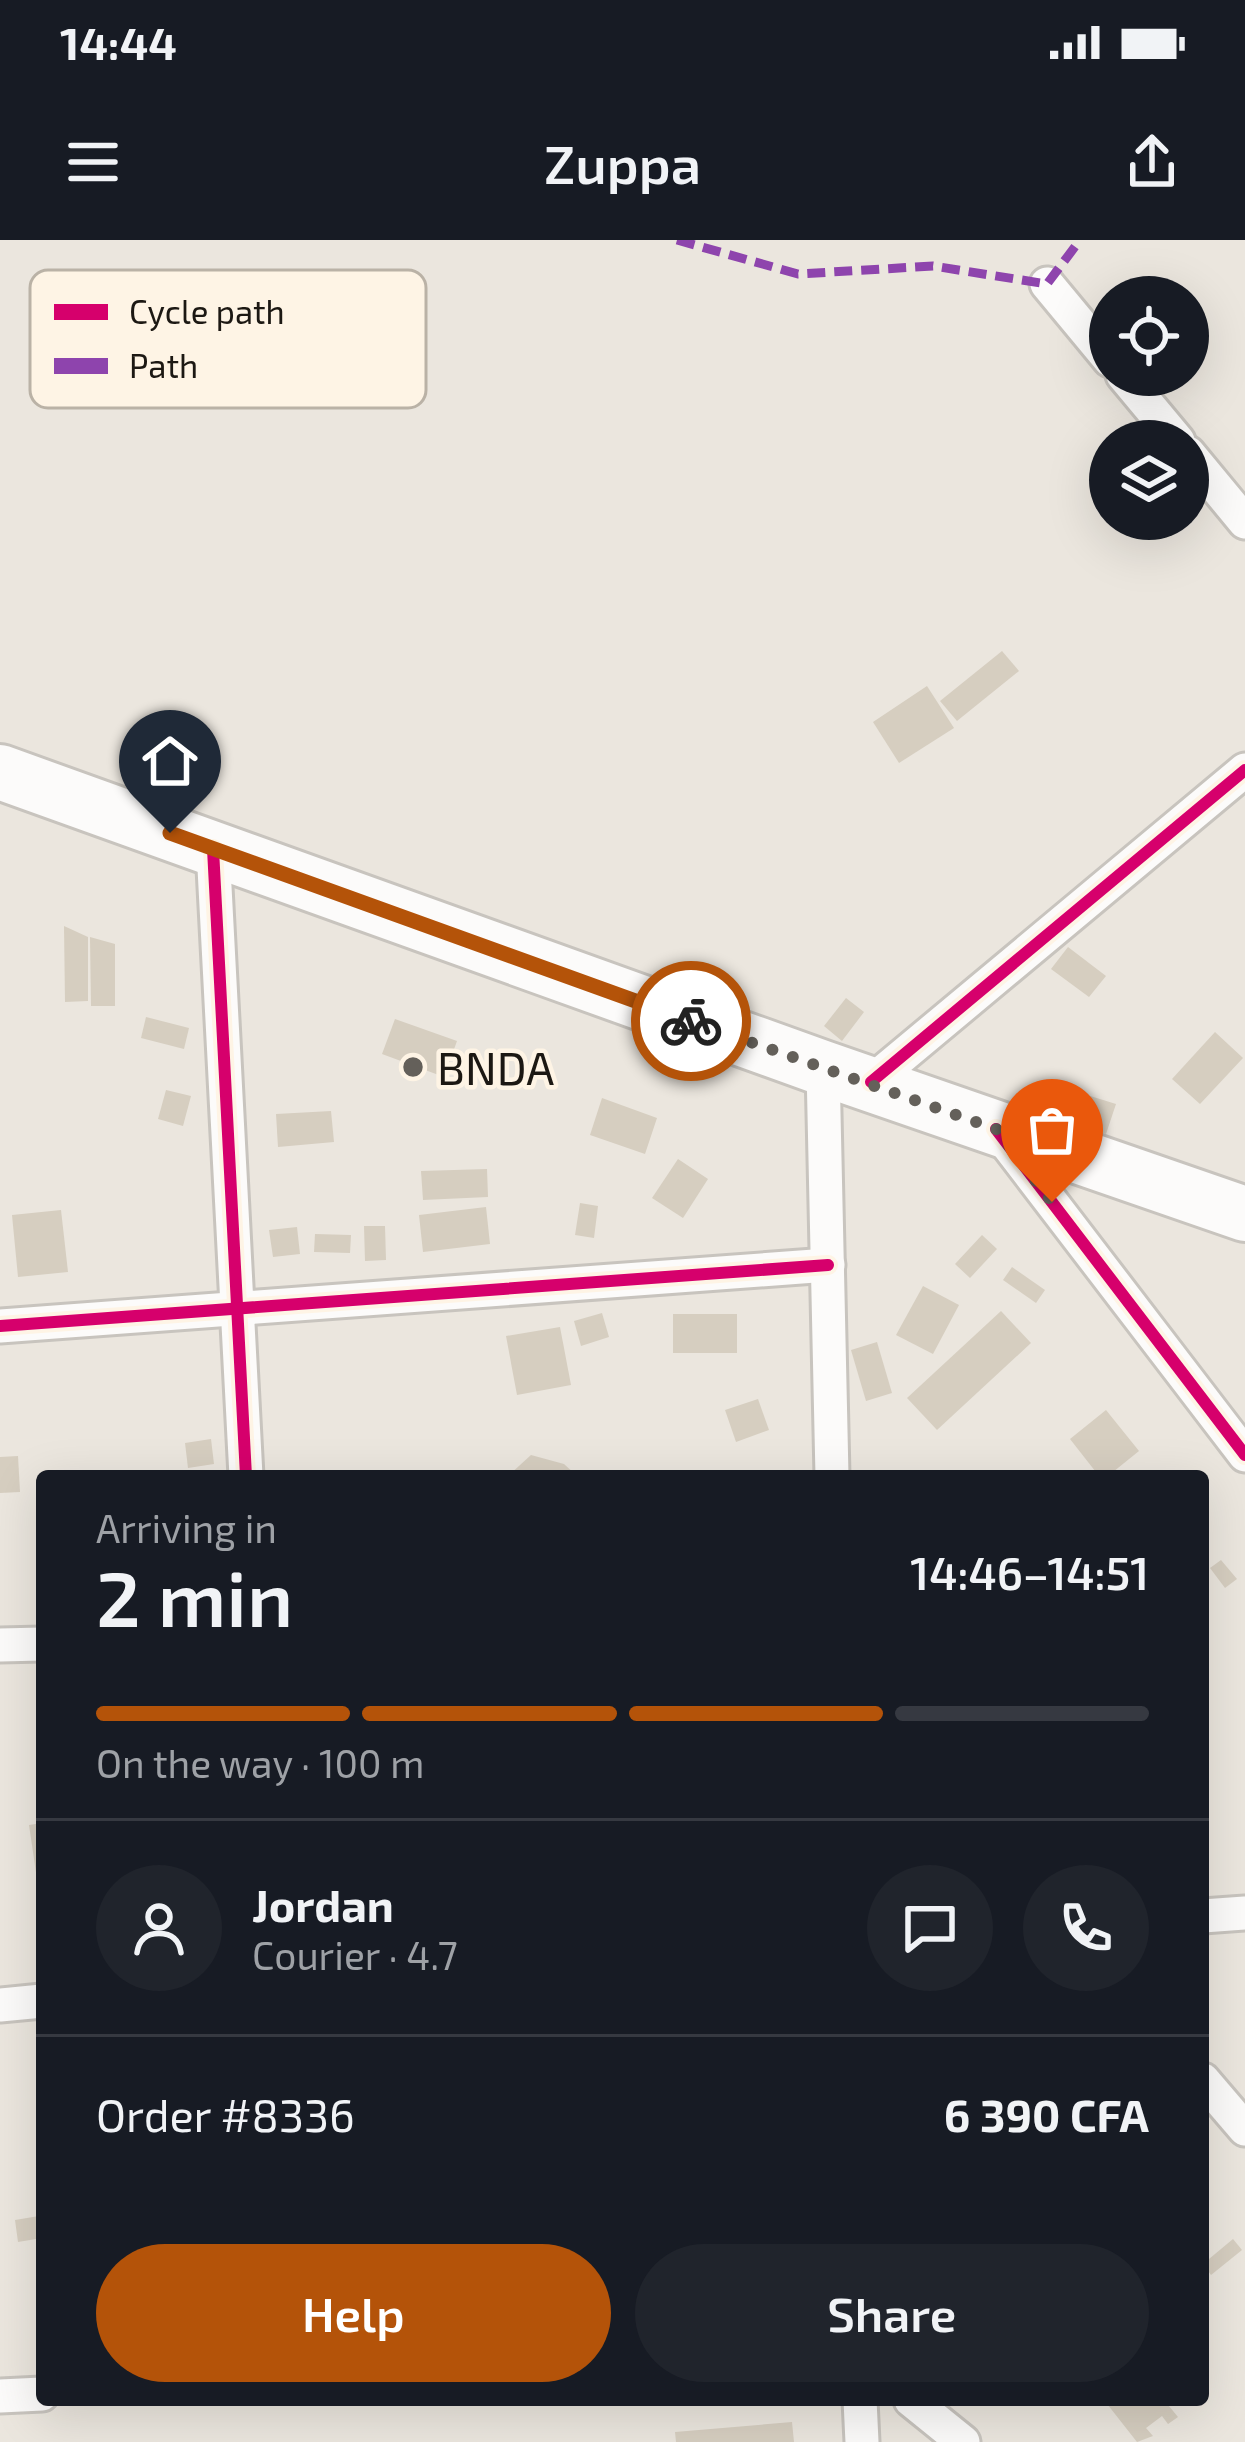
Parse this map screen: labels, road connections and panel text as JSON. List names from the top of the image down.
{
  "places": ["BNDA"],
  "legend": ["Cycle path", "Path"],
  "page": {
    "status": "14:44",
    "header": "Zuppa",
    "heading": ["2 min", "Arriving in", "14:46–14:51"],
    "panel": [
      "Jordan",
      "Courier · 4.7",
      "Order #8336",
      "6 390 CFA"
    ],
    "bar": "On the way · 100 m",
    "buttons": ["Help", "Share"]
  }
}
